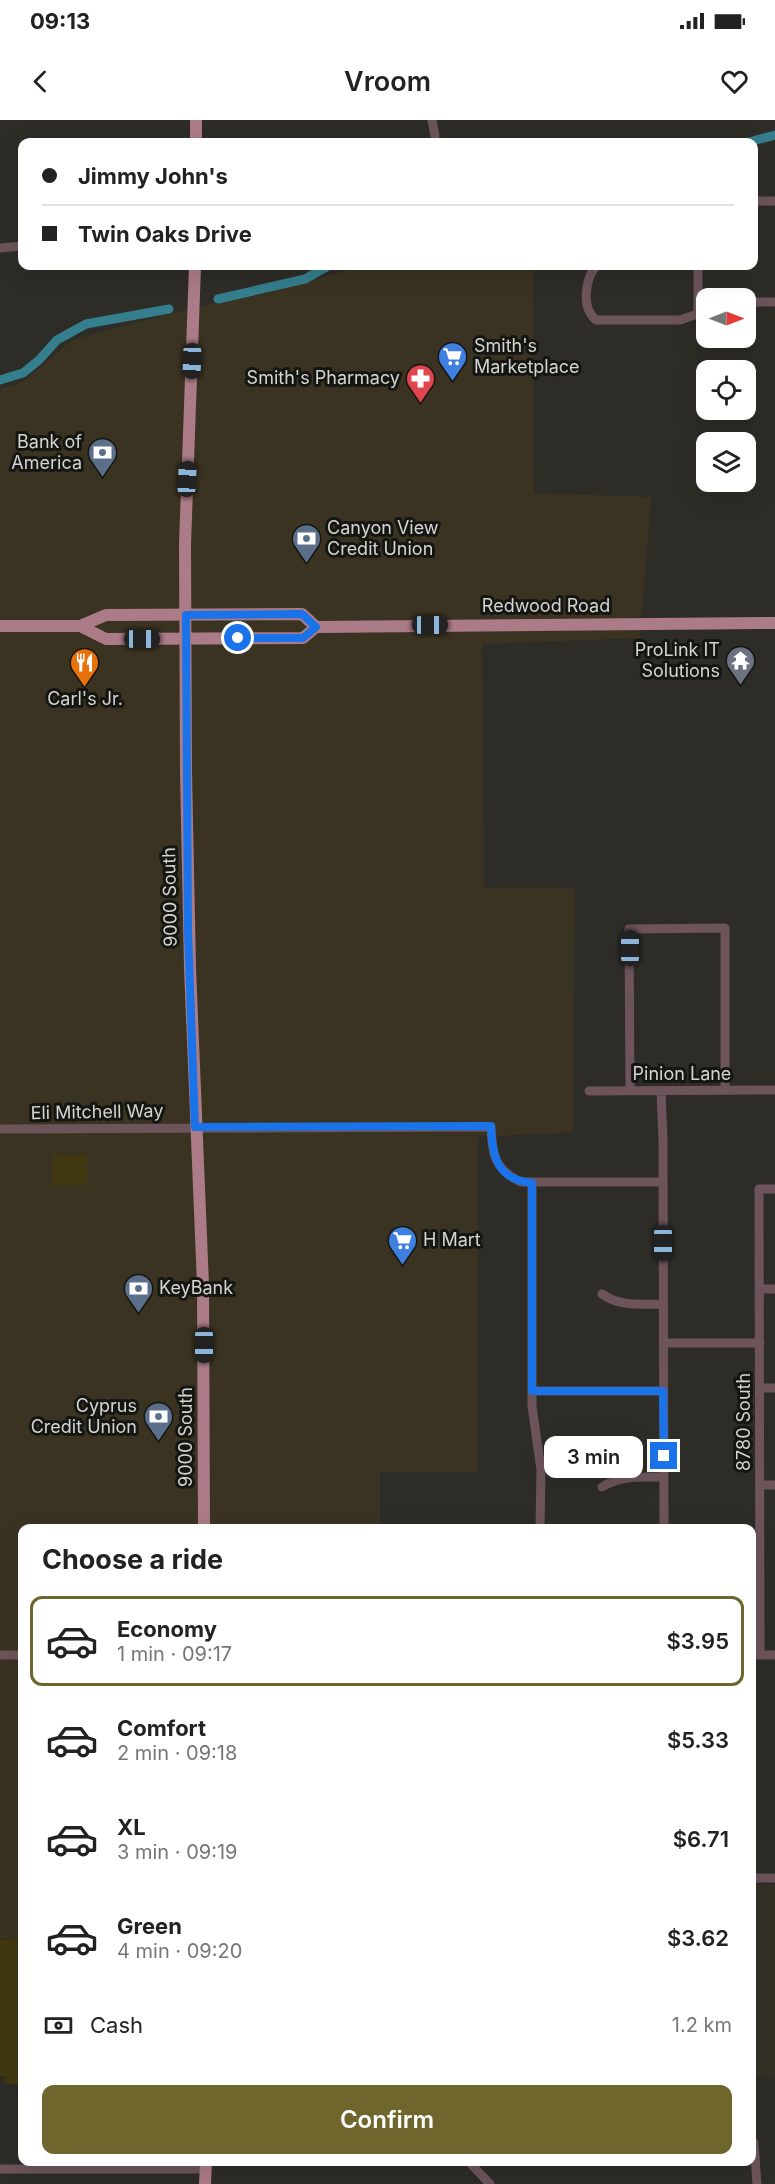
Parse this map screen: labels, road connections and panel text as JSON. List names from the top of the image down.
{
  "streets": {
    "main road": ["Redwood Road", "9000 South"],
    "street": ["Pinion Lane", "Eli Mitchell Way", "8780 South"]
  },
  "crossings": [
    ["Redwood Road", "9000 South"],
    ["9000 South", "Eli Mitchell Way"]
  ],
  "places": {
    "supermarket": ["Smith's Marketplace", "H Mart"],
    "pharmacy": ["Smith's Pharmacy"],
    "bank": [
      "Bank of America",
      "Canyon View Credit Union",
      "KeyBank",
      "Cyprus Credit Union"
    ],
    "temple": ["ProLink IT Solutions"],
    "restaurant": ["Carl's Jr."]
  },
  "north": "right",
  "page": {
    "status": "09:13",
    "header": "Vroom",
    "banner": ["Jimmy John's", "Twin Oaks Drive"],
    "bubble": "3 min",
    "heading": "Choose a ride",
    "list": [
      {
        "name": "Economy",
        "note": "1 min · 09:17",
        "value": "$3.95"
      },
      {
        "name": "Comfort",
        "note": "2 min · 09:18",
        "value": "$5.33"
      },
      {
        "name": "XL",
        "note": "3 min · 09:19",
        "value": "$6.71"
      },
      {
        "name": "Green",
        "note": "4 min · 09:20",
        "value": "$3.62"
      }
    ],
    "pay": ["Cash", "1.2 km"],
    "buttons": "Confirm"
  }
}
